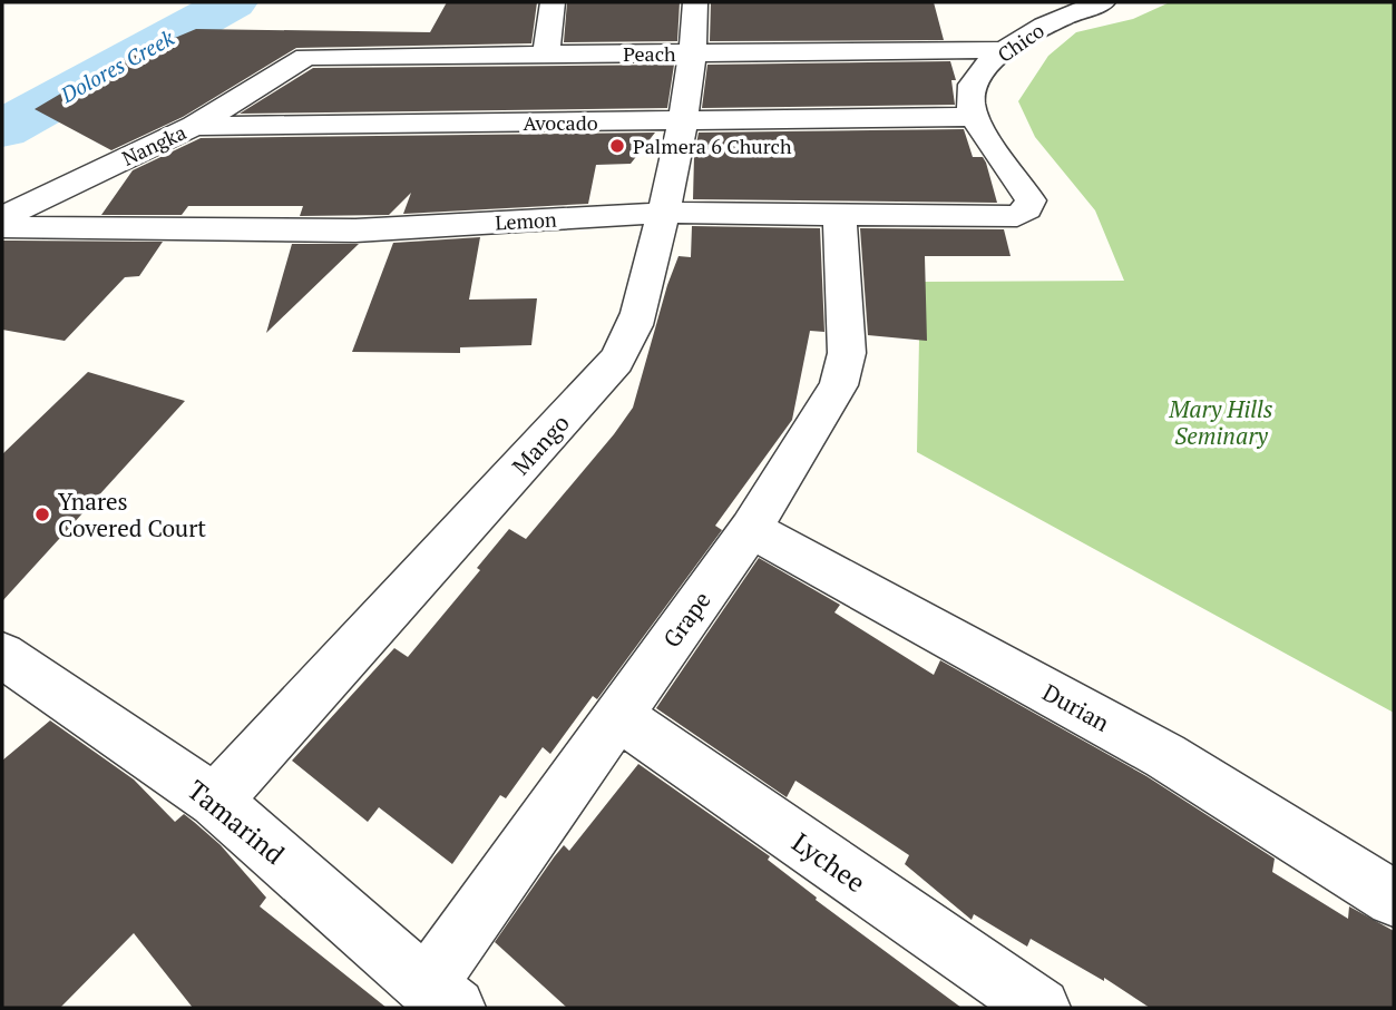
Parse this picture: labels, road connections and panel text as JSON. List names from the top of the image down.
{
  "streets": {
    "street": [
      "Chico",
      "Peach",
      "Avocado",
      "Nangka",
      "Lemon",
      "Mango",
      "Grape",
      "Durian",
      "Tamarind",
      "Lychee"
    ]
  },
  "crossings": [
    ["Chico", "Peach"],
    ["Chico", "Avocado"],
    ["Chico", "Lemon"],
    ["Peach", "Nangka"],
    ["Peach", "Mango"],
    ["Avocado", "Nangka"],
    ["Avocado", "Lemon"],
    ["Avocado", "Mango"],
    ["Lemon", "Mango"],
    ["Lemon", "Grape"],
    ["Mango", "Tamarind"],
    ["Grape", "Durian"],
    ["Grape", "Tamarind"],
    ["Grape", "Lychee"]
  ],
  "water": ["Dolores Creek"],
  "parks": ["Mary Hills Seminary"],
  "places": ["Palmera 6 Church", "Ynares Covered Court"]
}
